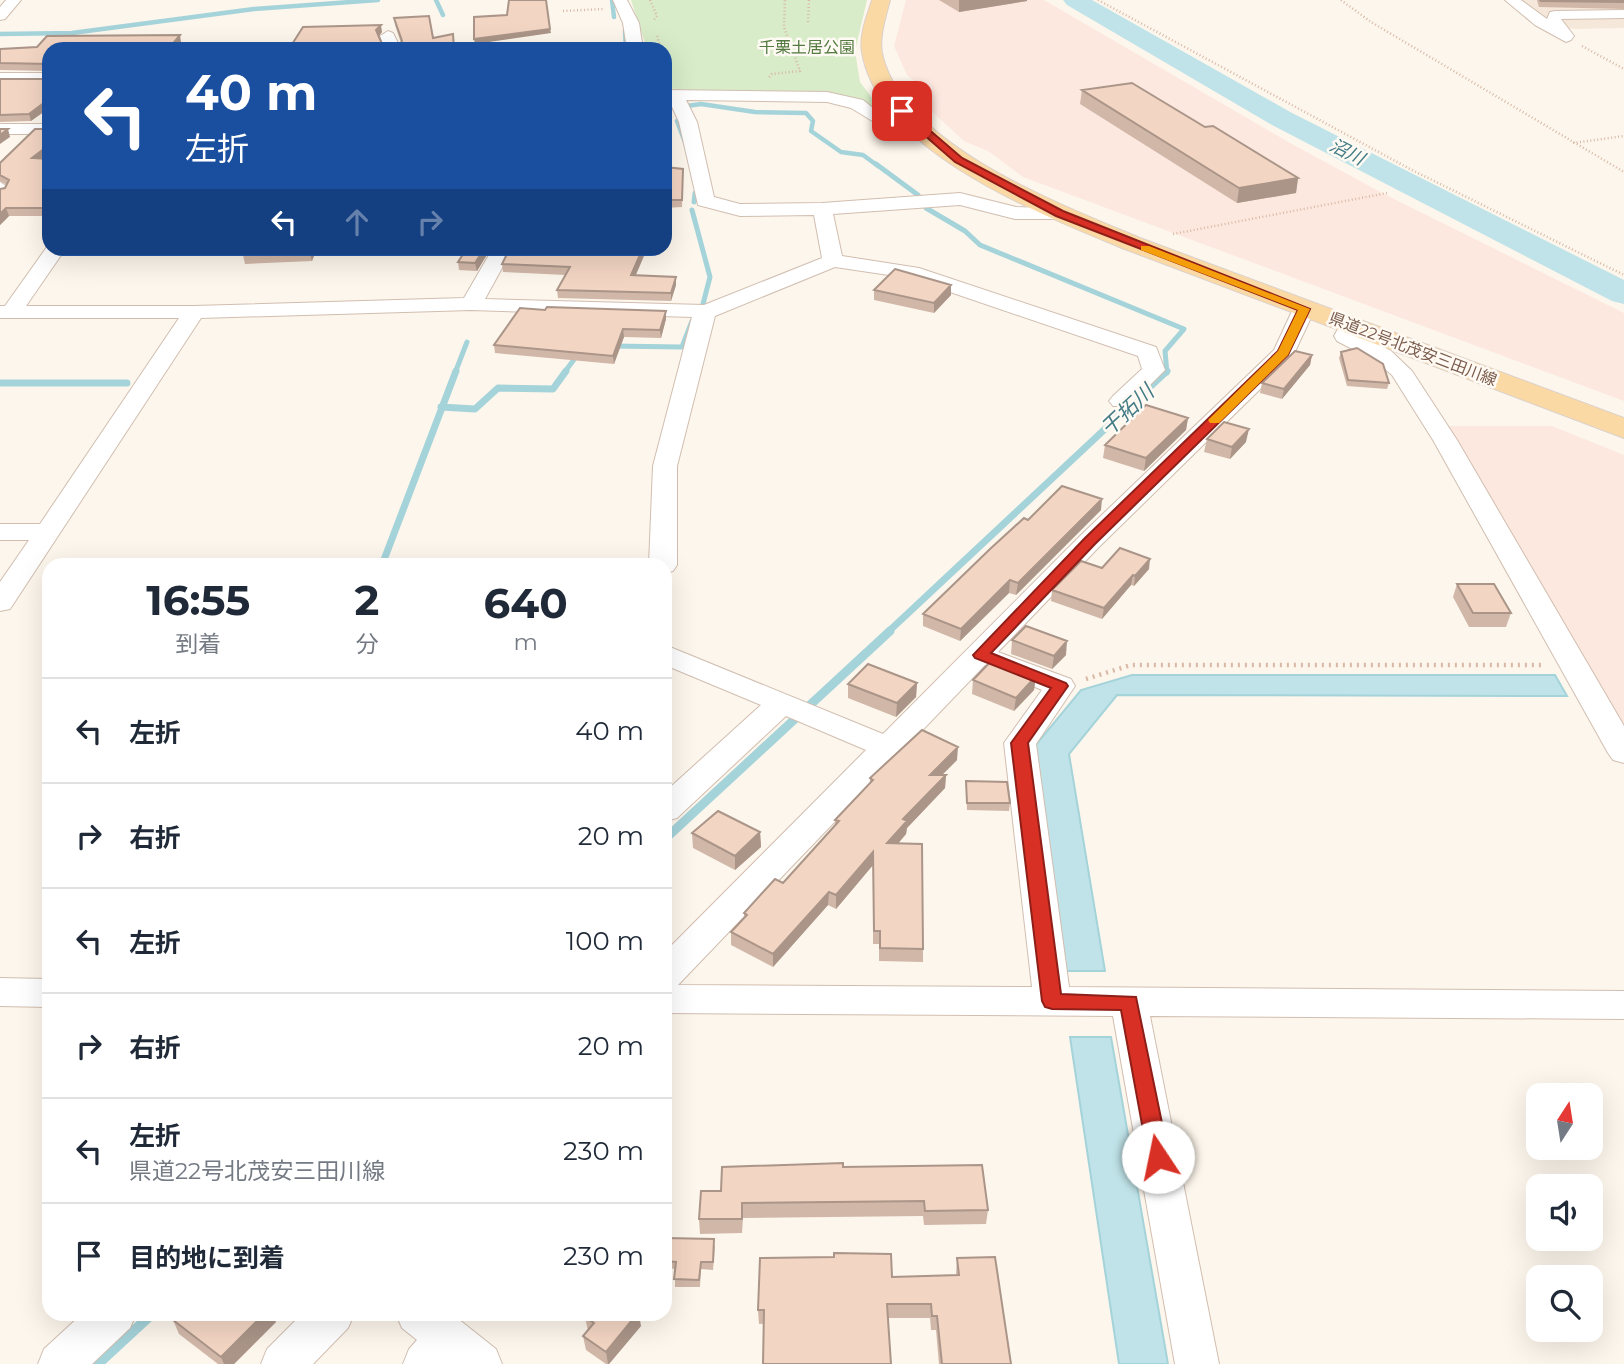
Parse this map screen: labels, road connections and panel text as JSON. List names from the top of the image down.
{
  "streets": {
    "main road": ["県道22号北茂安三田川線"]
  },
  "water": ["沼川", "干拓川"],
  "parks": ["千栗土居公園"],
  "north": "top",
  "page": {
    "turn": ["40 m", "左折"],
    "eta": [
      "16:55",
      "到着",
      "2",
      "分",
      "640",
      "m"
    ],
    "list": [
      {
        "name": "左折",
        "value": "40 m"
      },
      {
        "name": "右折",
        "value": "20 m"
      },
      {
        "name": "左折",
        "value": "100 m"
      },
      {
        "name": "右折",
        "value": "20 m"
      },
      {
        "name": "左折",
        "note": "県道22号北茂安三田川線",
        "value": "230 m"
      },
      {
        "name": "目的地に到着",
        "value": "230 m"
      }
    ]
  }
}
